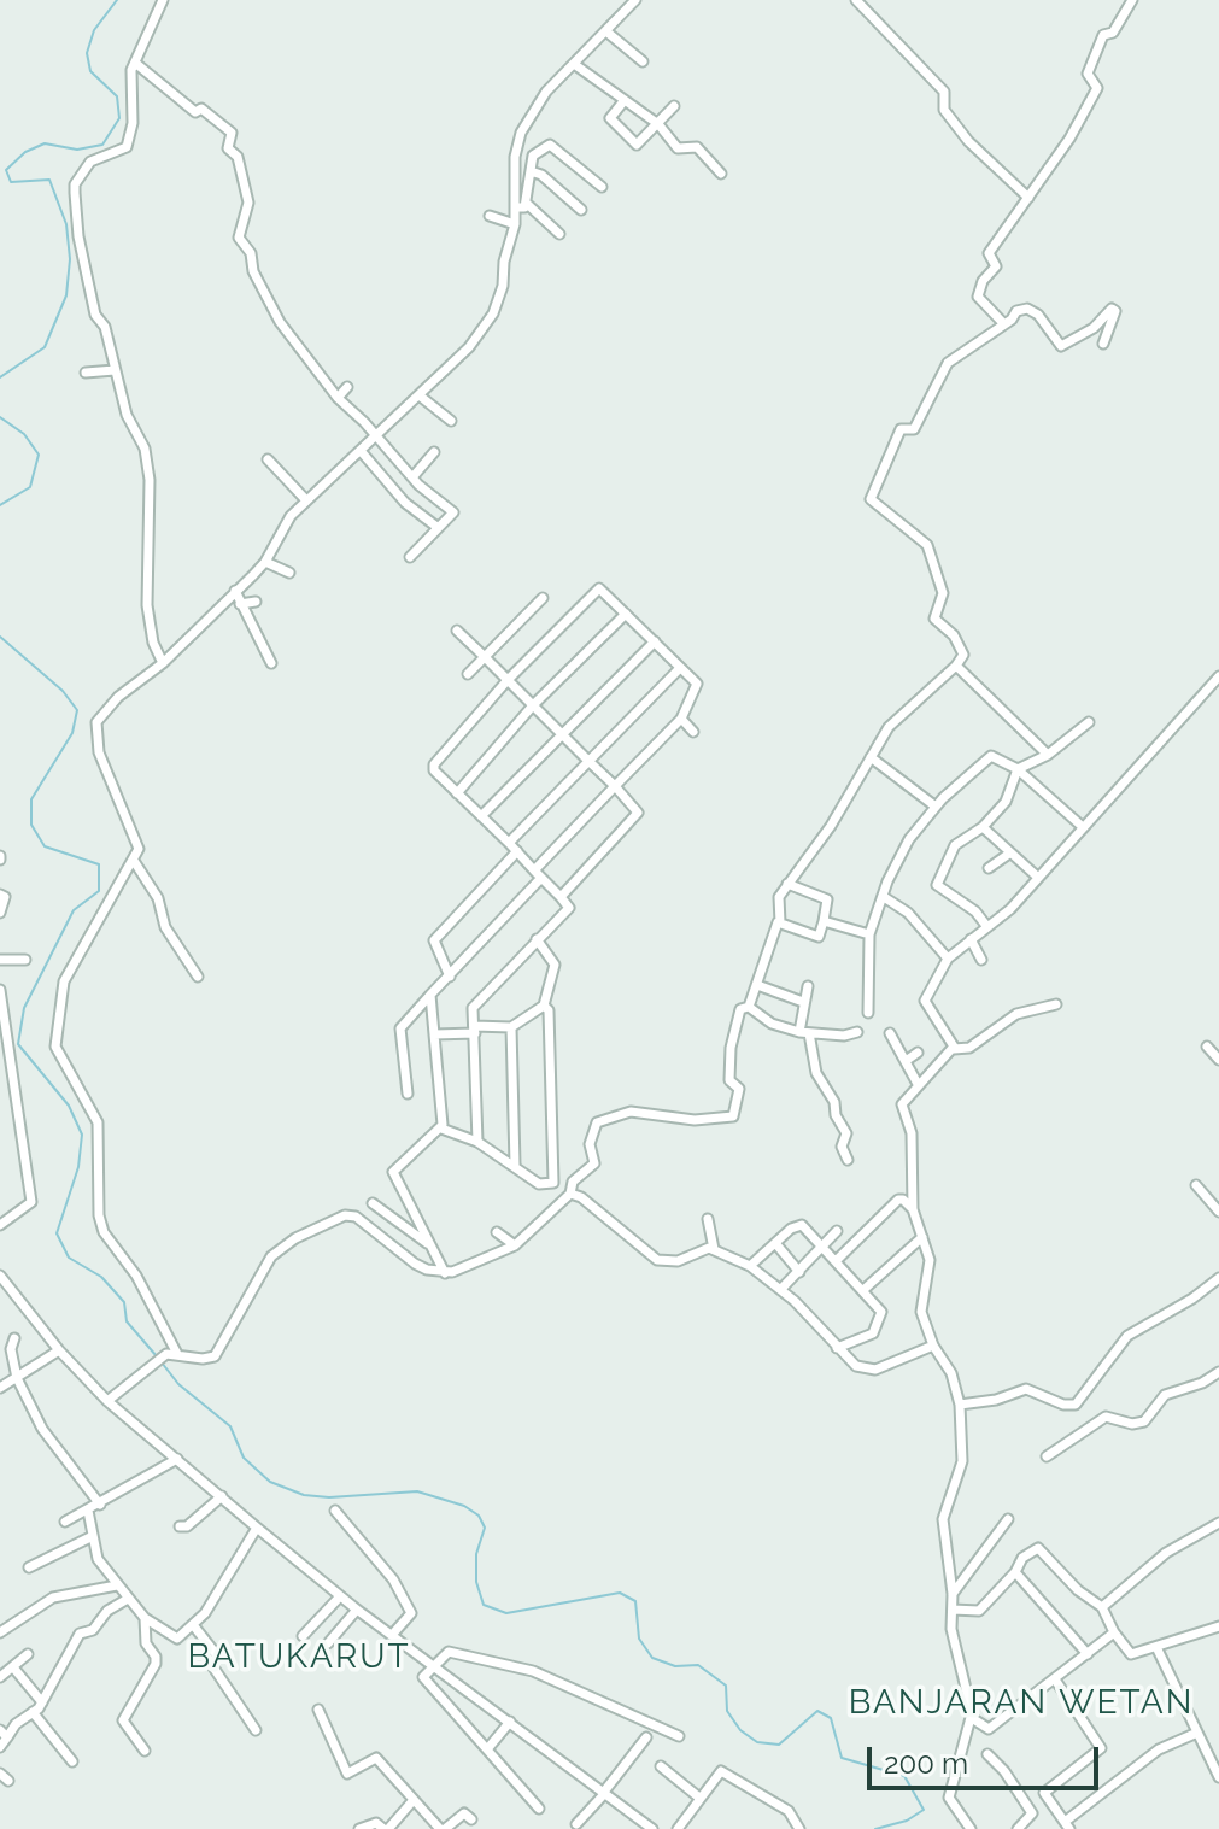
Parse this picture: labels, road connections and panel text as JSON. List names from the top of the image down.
{
  "districts": ["BATUKARUT", "BANJARAN WETAN"],
  "scale_bar": "200 m"
}
